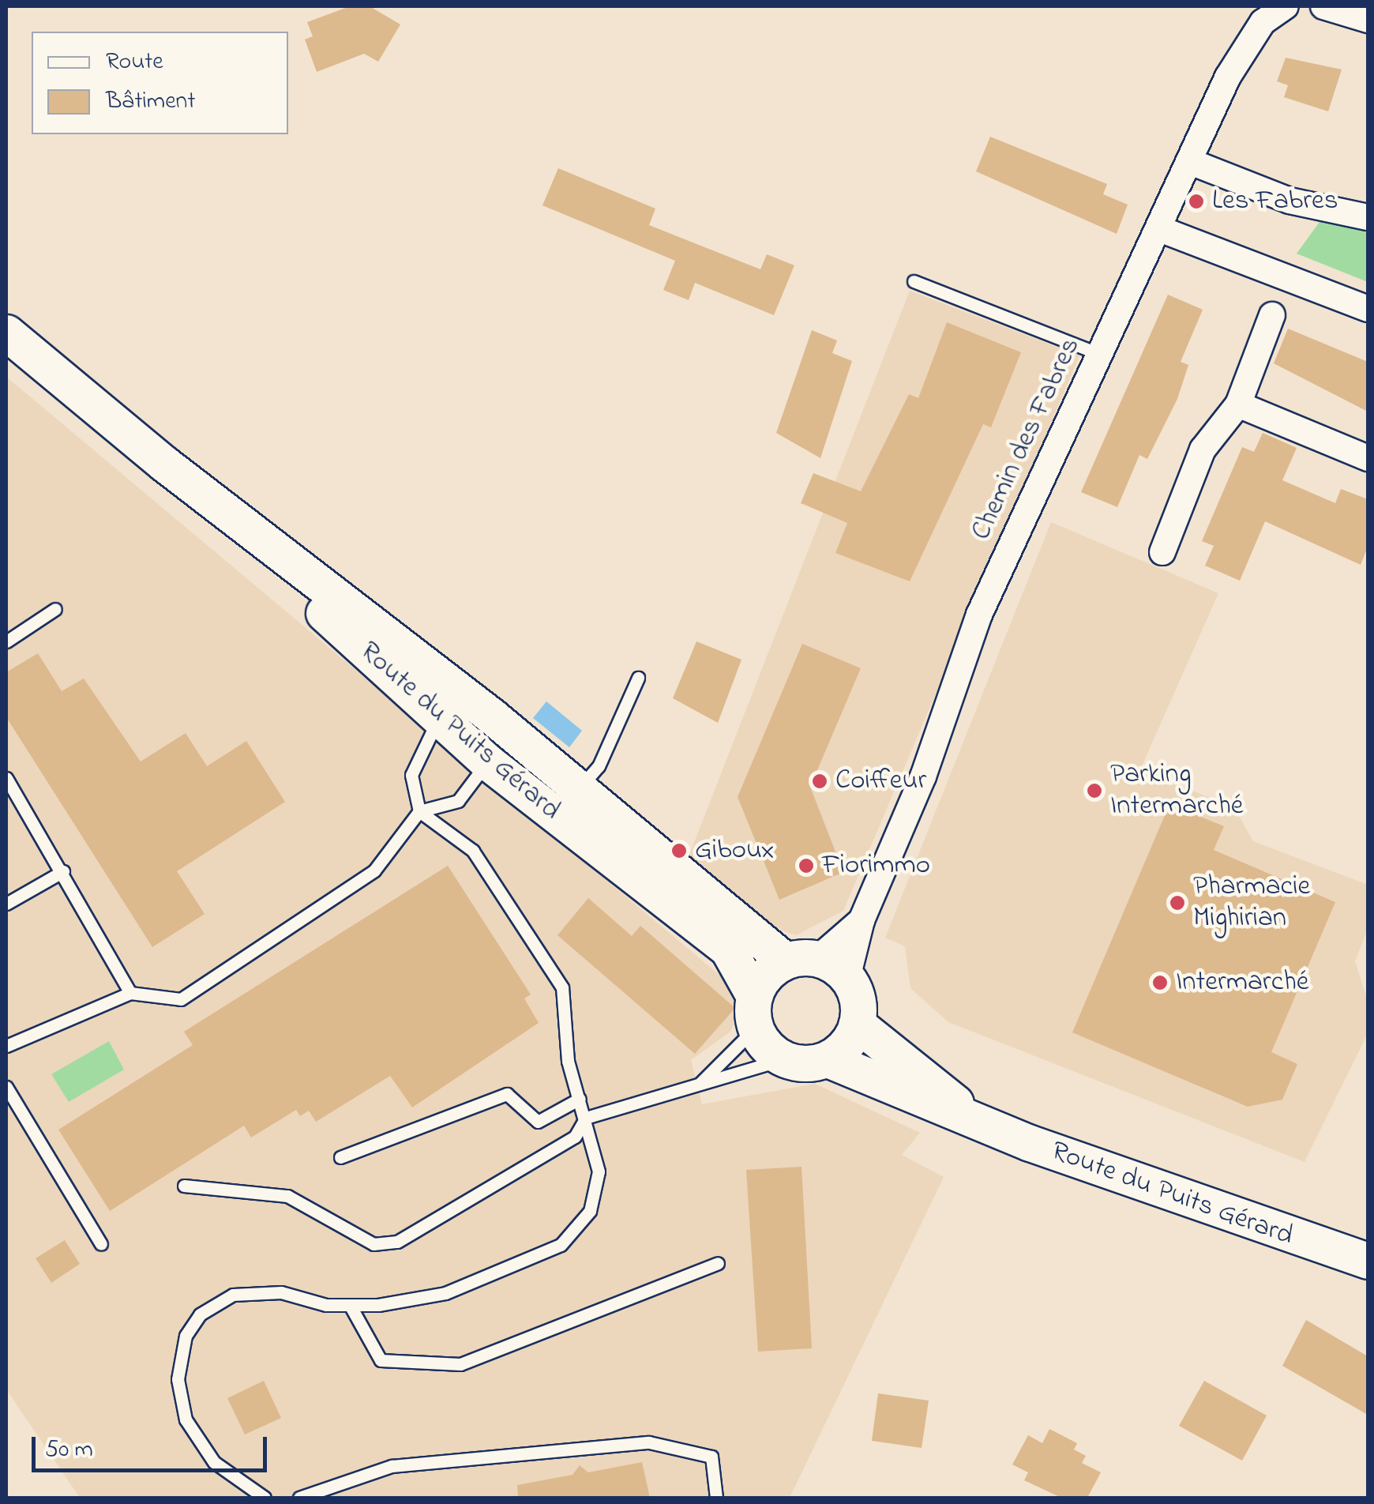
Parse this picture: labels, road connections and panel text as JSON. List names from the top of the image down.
{
  "streets": {
    "main road": ["Route du Puits Gérard"],
    "street": ["Chemin des Fabres"]
  },
  "crossings": [
    ["Chemin des Fabres", "Route du Puits Gérard"]
  ],
  "places": [
    "Les Fabres",
    "Coiffeur",
    "Parking Intermarché",
    "Giboux",
    "Fiorimmo",
    "Pharmacie Mighirian",
    "Intermarché"
  ],
  "legend": ["Route", "Bâtiment"],
  "scale_bar": "50 m"
}
